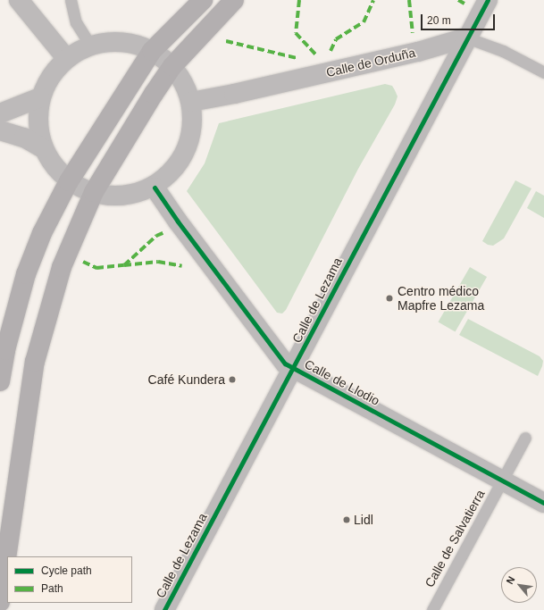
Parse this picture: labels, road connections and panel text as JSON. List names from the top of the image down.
{
  "streets": {
    "street": ["Calle de Orduña", "Calle de Lezama", "Calle de Llodio"],
    "lane": ["Calle de Salvatierra"]
  },
  "crossings": [
    ["Calle de Orduña", "Calle de Lezama"],
    ["Calle de Lezama", "Calle de Llodio"],
    ["Calle de Llodio", "Calle de Salvatierra"]
  ],
  "places": ["Centro médico Mapfre Lezama", "Café Kundera", "Lidl"],
  "legend": ["Cycle path", "Path"],
  "scale_bar": "20 m",
  "north": "top left"
}
